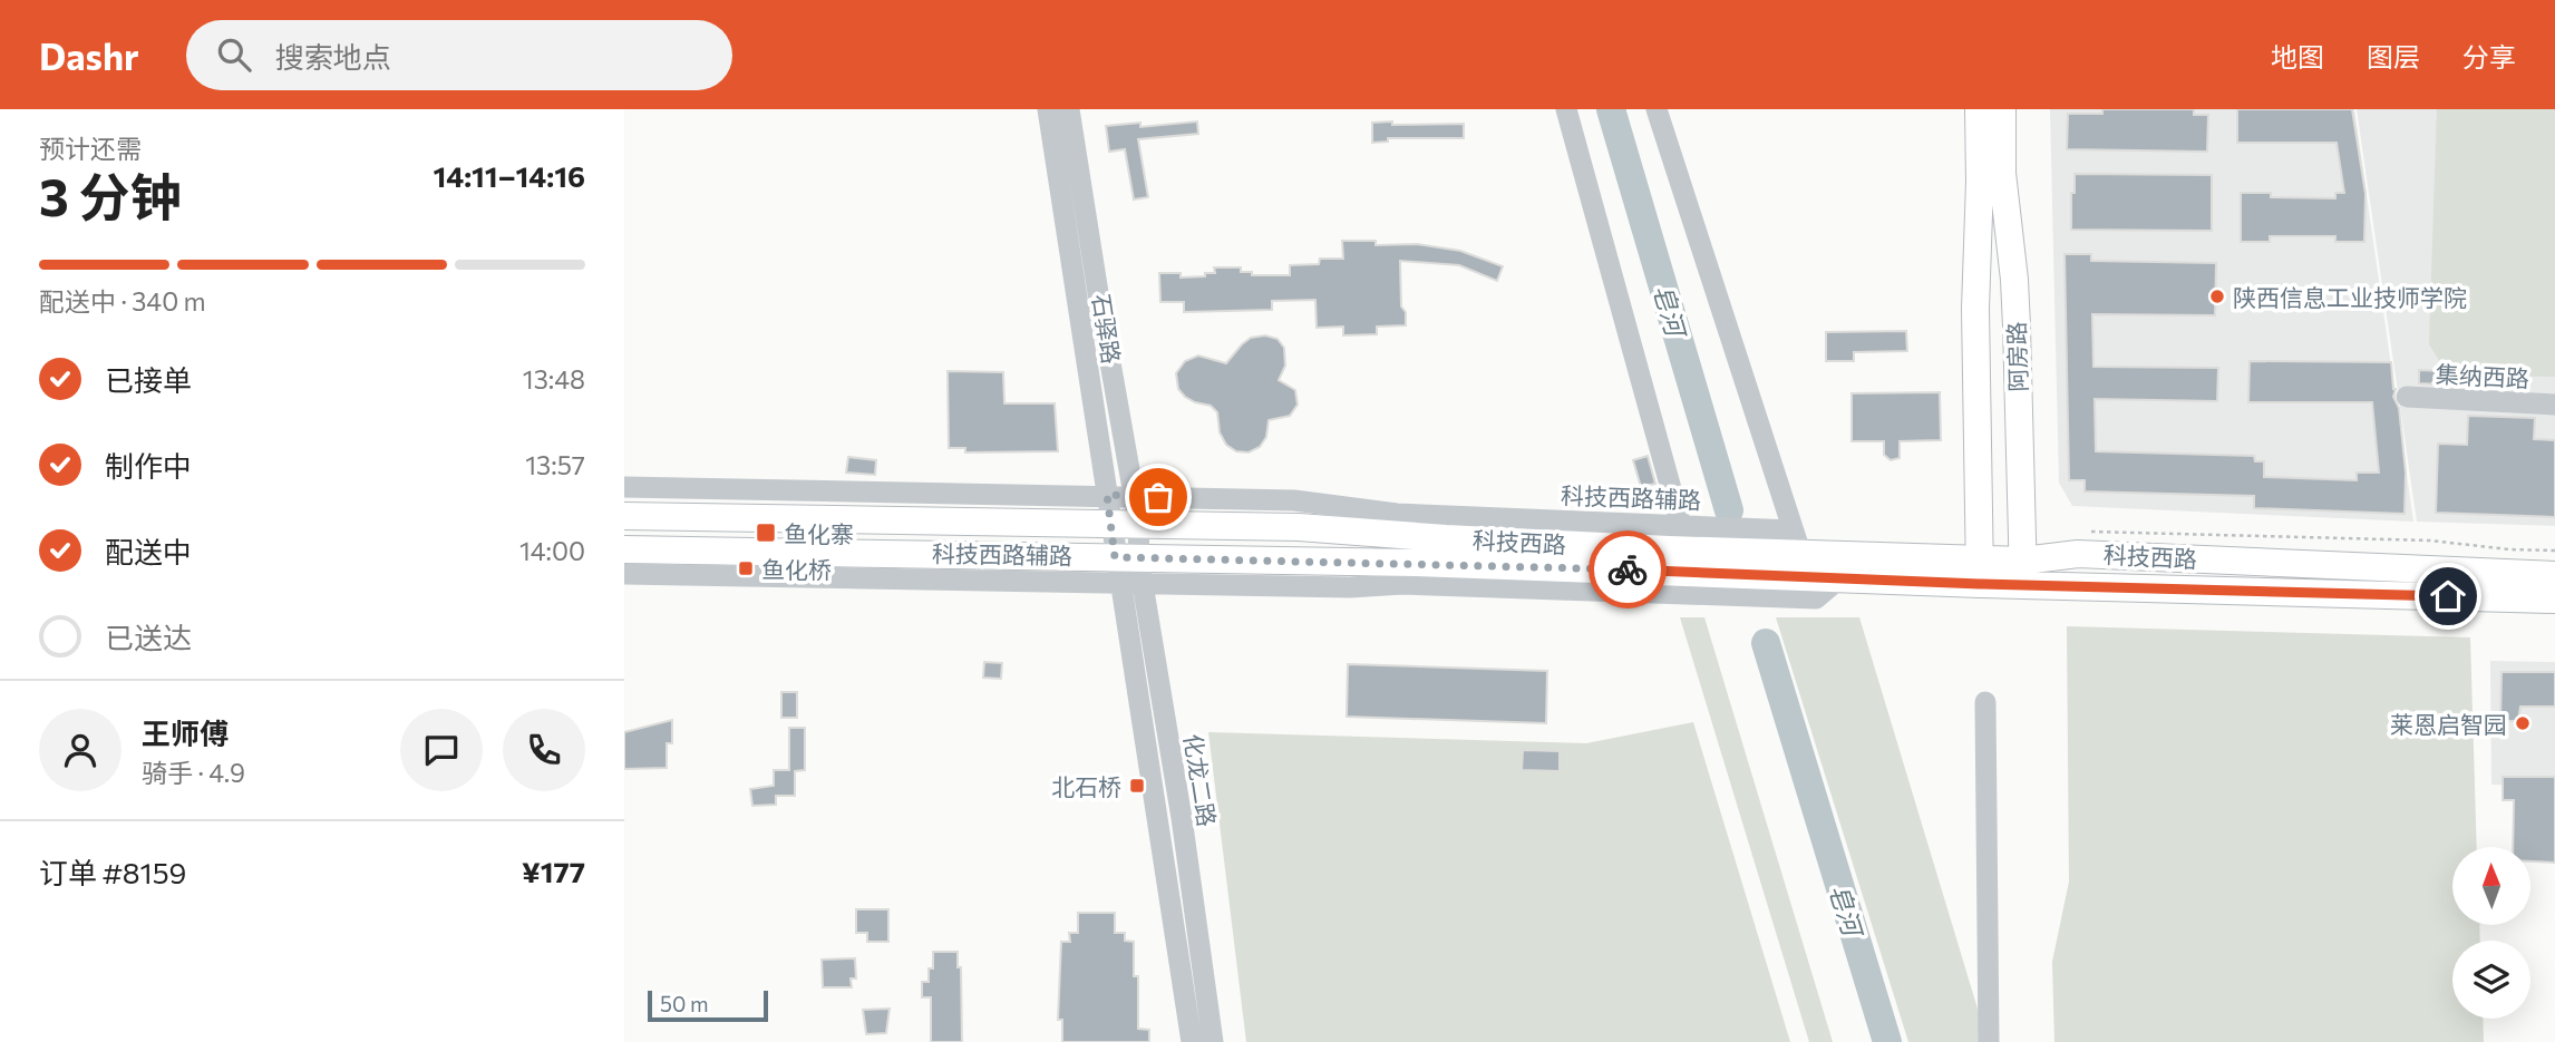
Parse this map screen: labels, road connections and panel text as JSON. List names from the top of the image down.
{
  "streets": {
    "main road": ["阿房路", "科技西路"],
    "street": [
      "石驿路",
      "集纳西路",
      "科技西路辅路",
      "化龙二路"
    ]
  },
  "crossings": [
    ["石驿路", "科技西路辅路"],
    ["石驿路", "科技西路"],
    ["石驿路", "化龙二路"],
    ["阿房路", "科技西路"],
    ["科技西路辅路", "科技西路"],
    ["科技西路辅路", "化龙二路"],
    ["科技西路", "化龙二路"]
  ],
  "water": ["皂河"],
  "places": {
    "other": ["陕西信息工业技师学院", "莱恩启智园"],
    "transit": ["鱼化寨", "鱼化桥", "北石桥"]
  },
  "scale_bar": "50 m",
  "north": "top",
  "page": {
    "header": "Dashr",
    "search": "搜索地点",
    "nav": ["地图", "图层", "分享"],
    "heading": ["3 分钟", "预计还需", "14:11–14:16"],
    "panel": [
      "王师傅",
      "骑手 · 4.9",
      "订单 #8159",
      "¥177"
    ],
    "bar": "配送中 · 340 m",
    "list": [
      ["已接单", "13:48"],
      ["制作中", "13:57"],
      ["配送中", "14:00"],
      "已送达"
    ],
    "scale": "50 m"
  }
}
